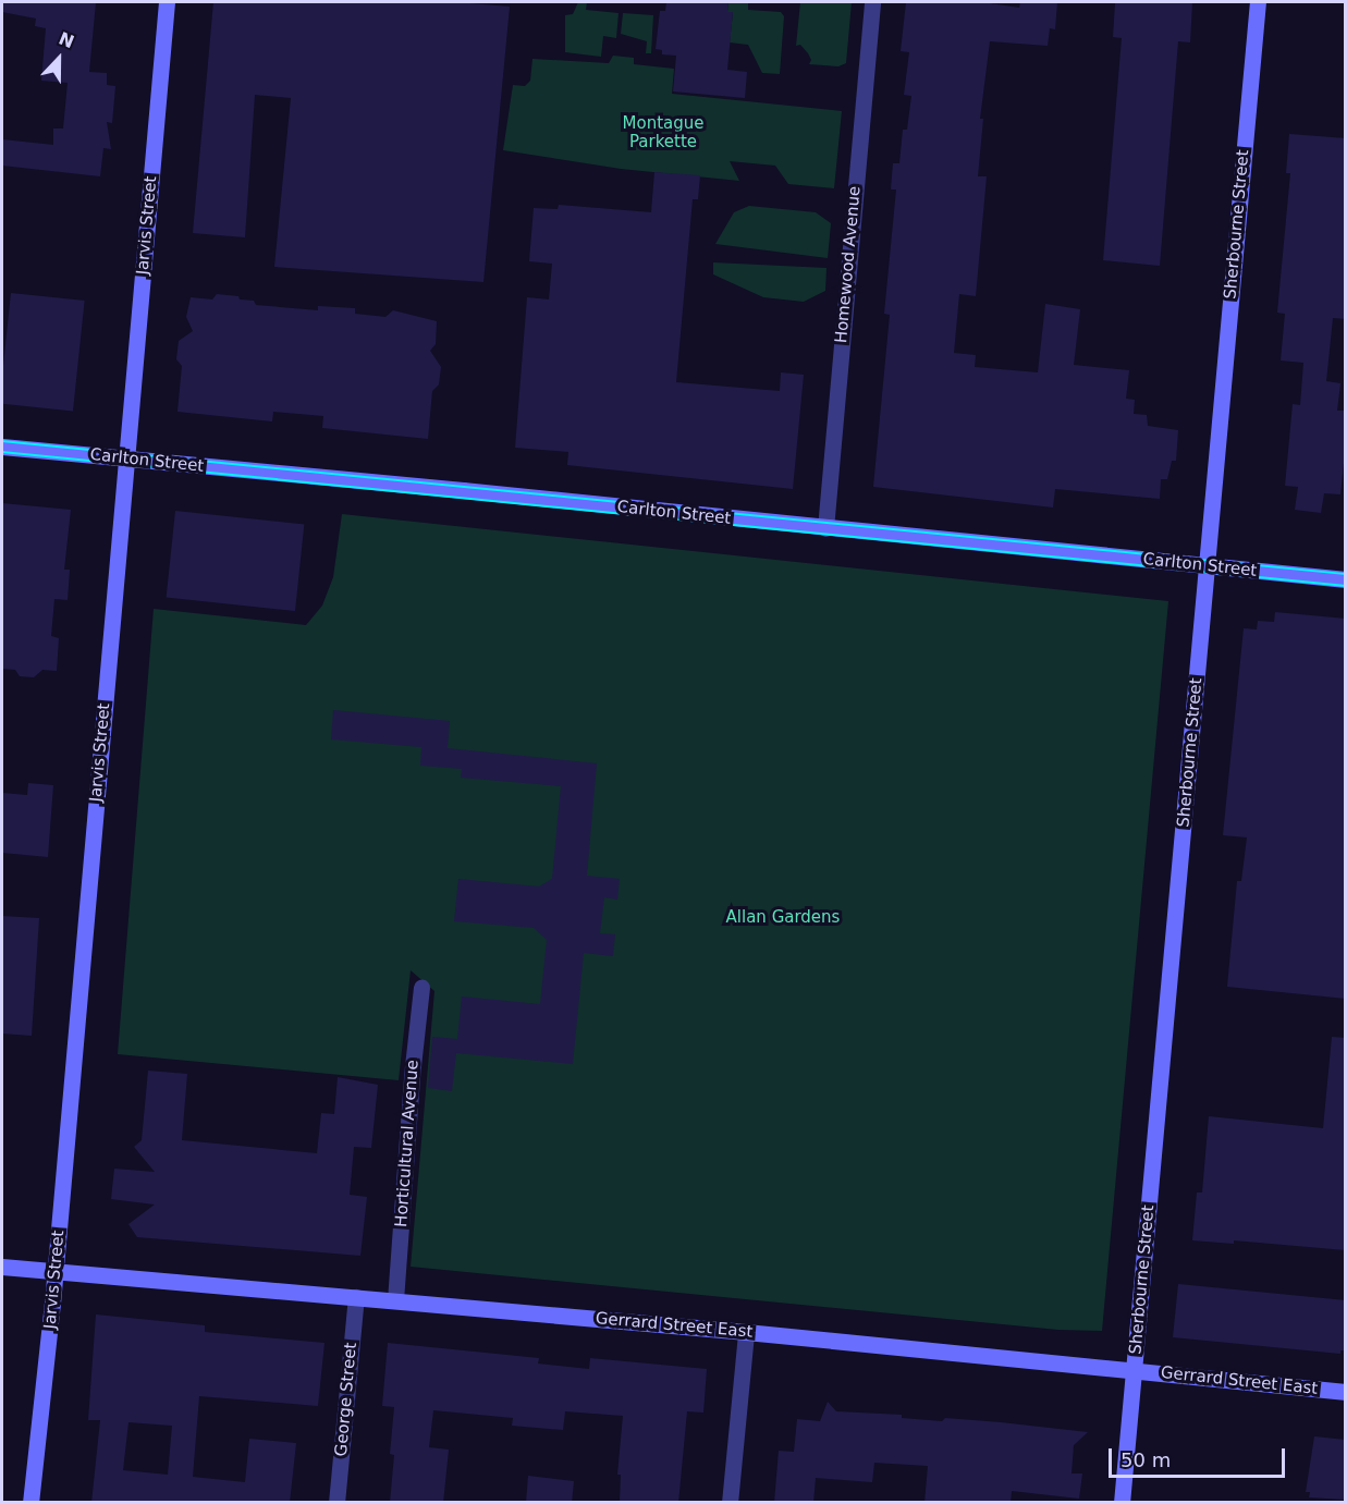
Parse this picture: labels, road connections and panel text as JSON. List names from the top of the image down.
{
  "streets": {
    "main road": [
      "Sherbourne Street",
      "Jarvis Street",
      "Carlton Street",
      "Gerrard Street East"
    ],
    "street": ["Homewood Avenue", "Horticultural Avenue", "George Street"]
  },
  "crossings": [
    ["Sherbourne Street", "Carlton Street"],
    ["Sherbourne Street", "Gerrard Street East"],
    ["Jarvis Street", "Carlton Street"],
    ["Jarvis Street", "Gerrard Street East"],
    ["Homewood Avenue", "Carlton Street"],
    ["Horticultural Avenue", "Gerrard Street East"],
    ["Gerrard Street East", "George Street"]
  ],
  "parks": ["Montague Parkette", "Allan Gardens"],
  "scale_bar": "50 m",
  "north": "top"
}
